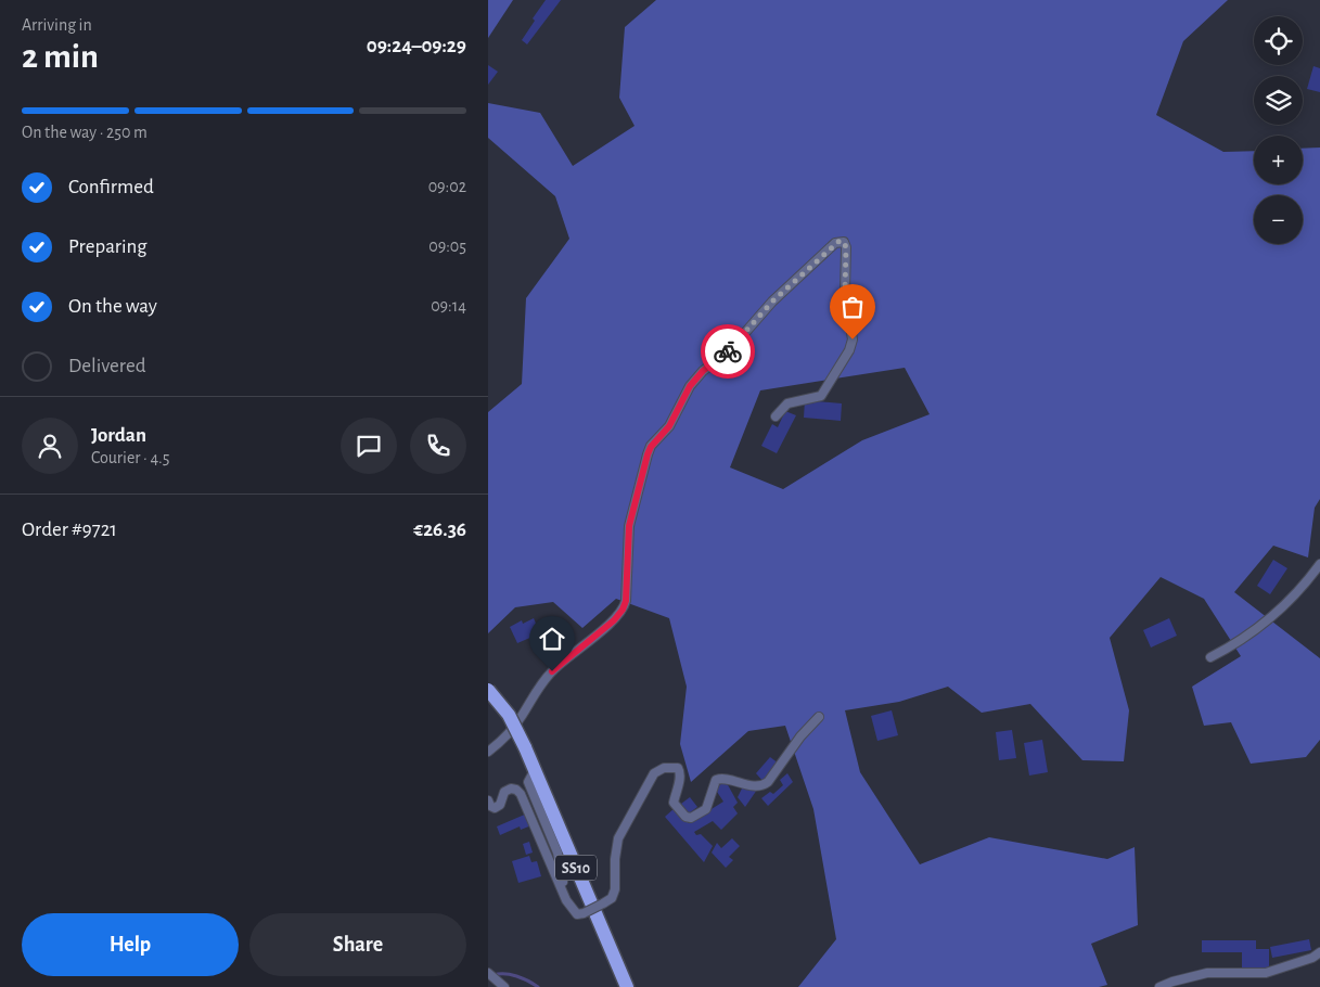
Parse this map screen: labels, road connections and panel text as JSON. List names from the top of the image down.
{
  "streets": {
    "main road": ["SS10"]
  },
  "page": {
    "heading": ["2 min", "Arriving in", "09:24–09:29"],
    "panel": [
      "Jordan",
      "Courier · 4.5",
      "Order #9721",
      "€26.36"
    ],
    "map_buttons": ["+", "−"],
    "bar": "On the way · 250 m",
    "list": [
      ["Confirmed", "09:02"],
      ["Preparing", "09:05"],
      ["On the way", "09:14"],
      "Delivered"
    ],
    "buttons": ["Help", "Share"]
  }
}
